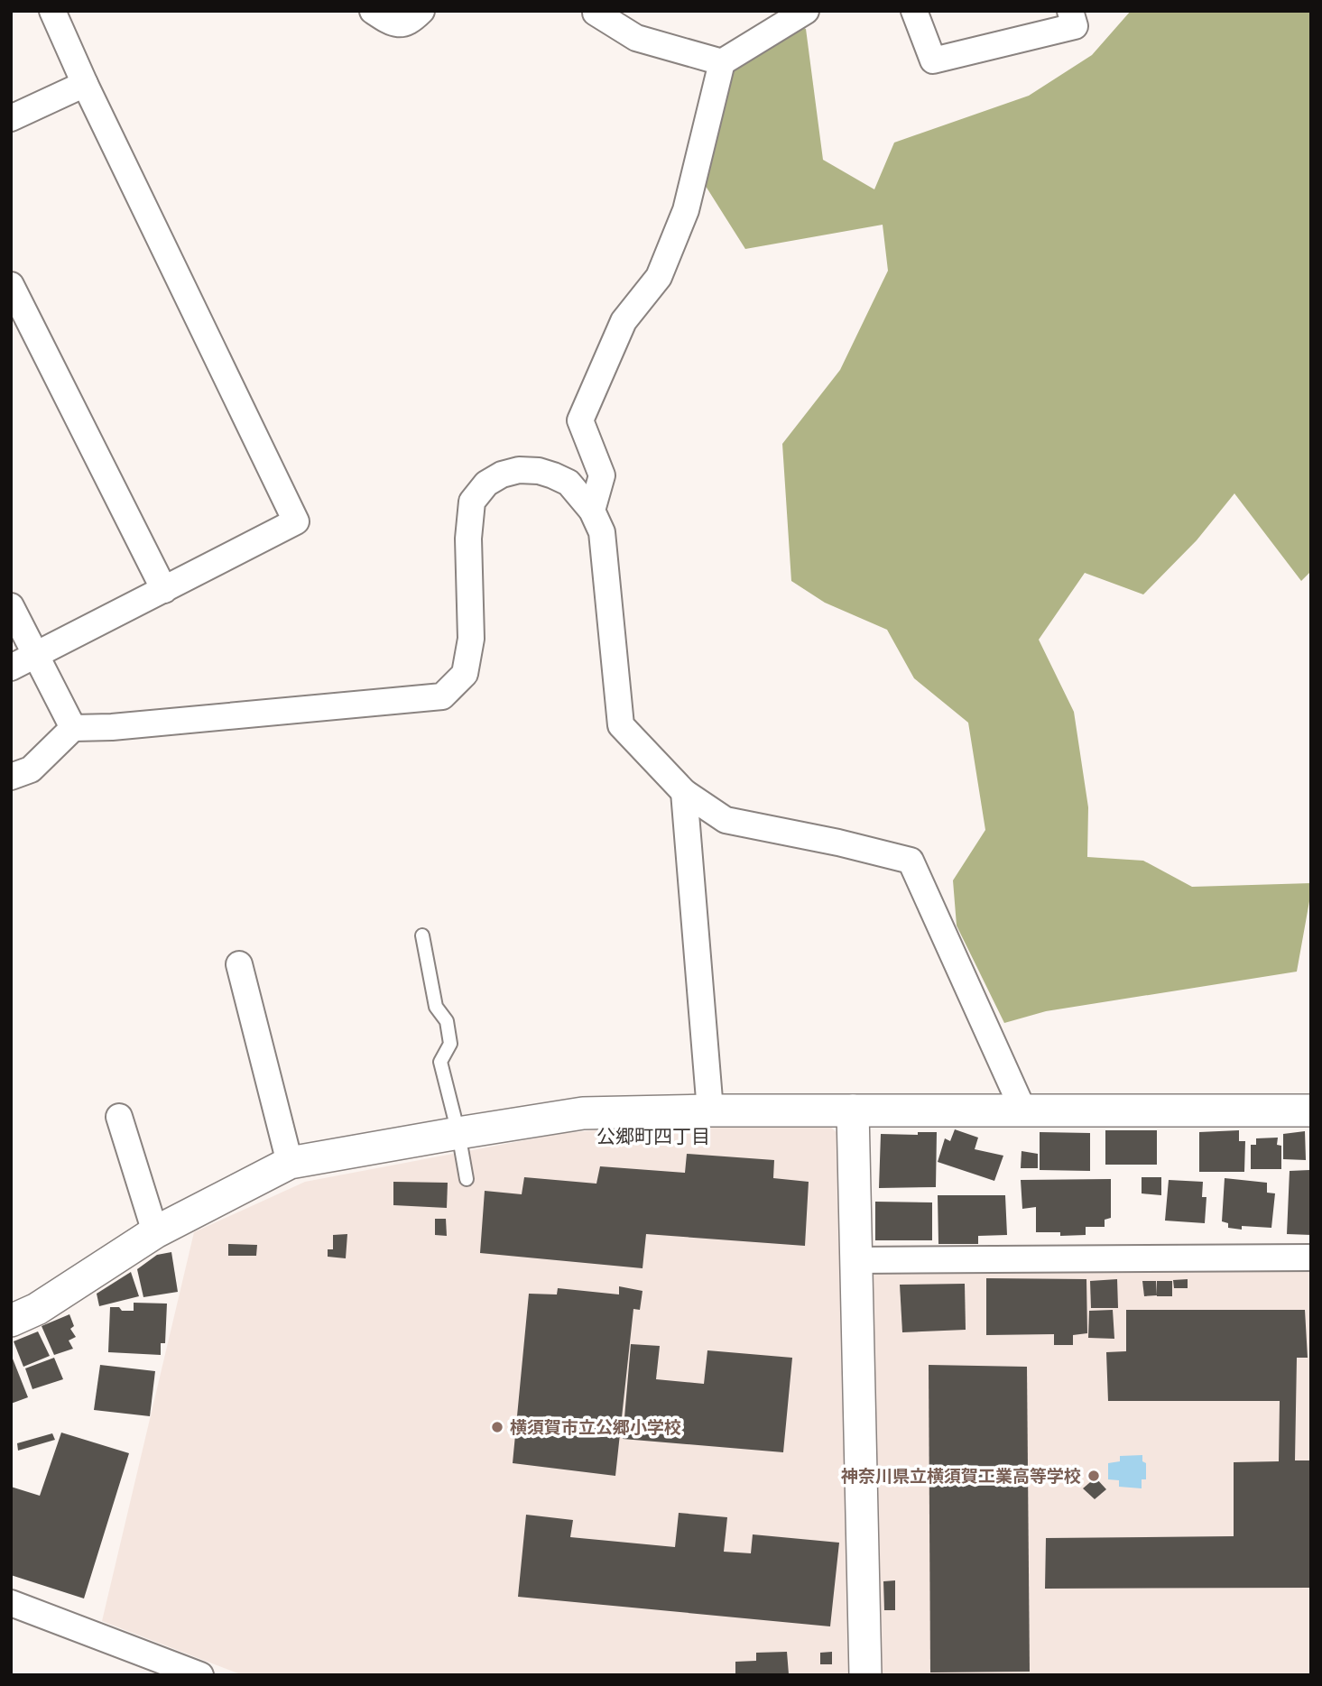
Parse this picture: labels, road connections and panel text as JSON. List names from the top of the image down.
{
  "districts": ["公郷町四丁目"],
  "places": ["横須賀市立公郷小学校", "神奈川県立横須賀工業高等学校"]
}
